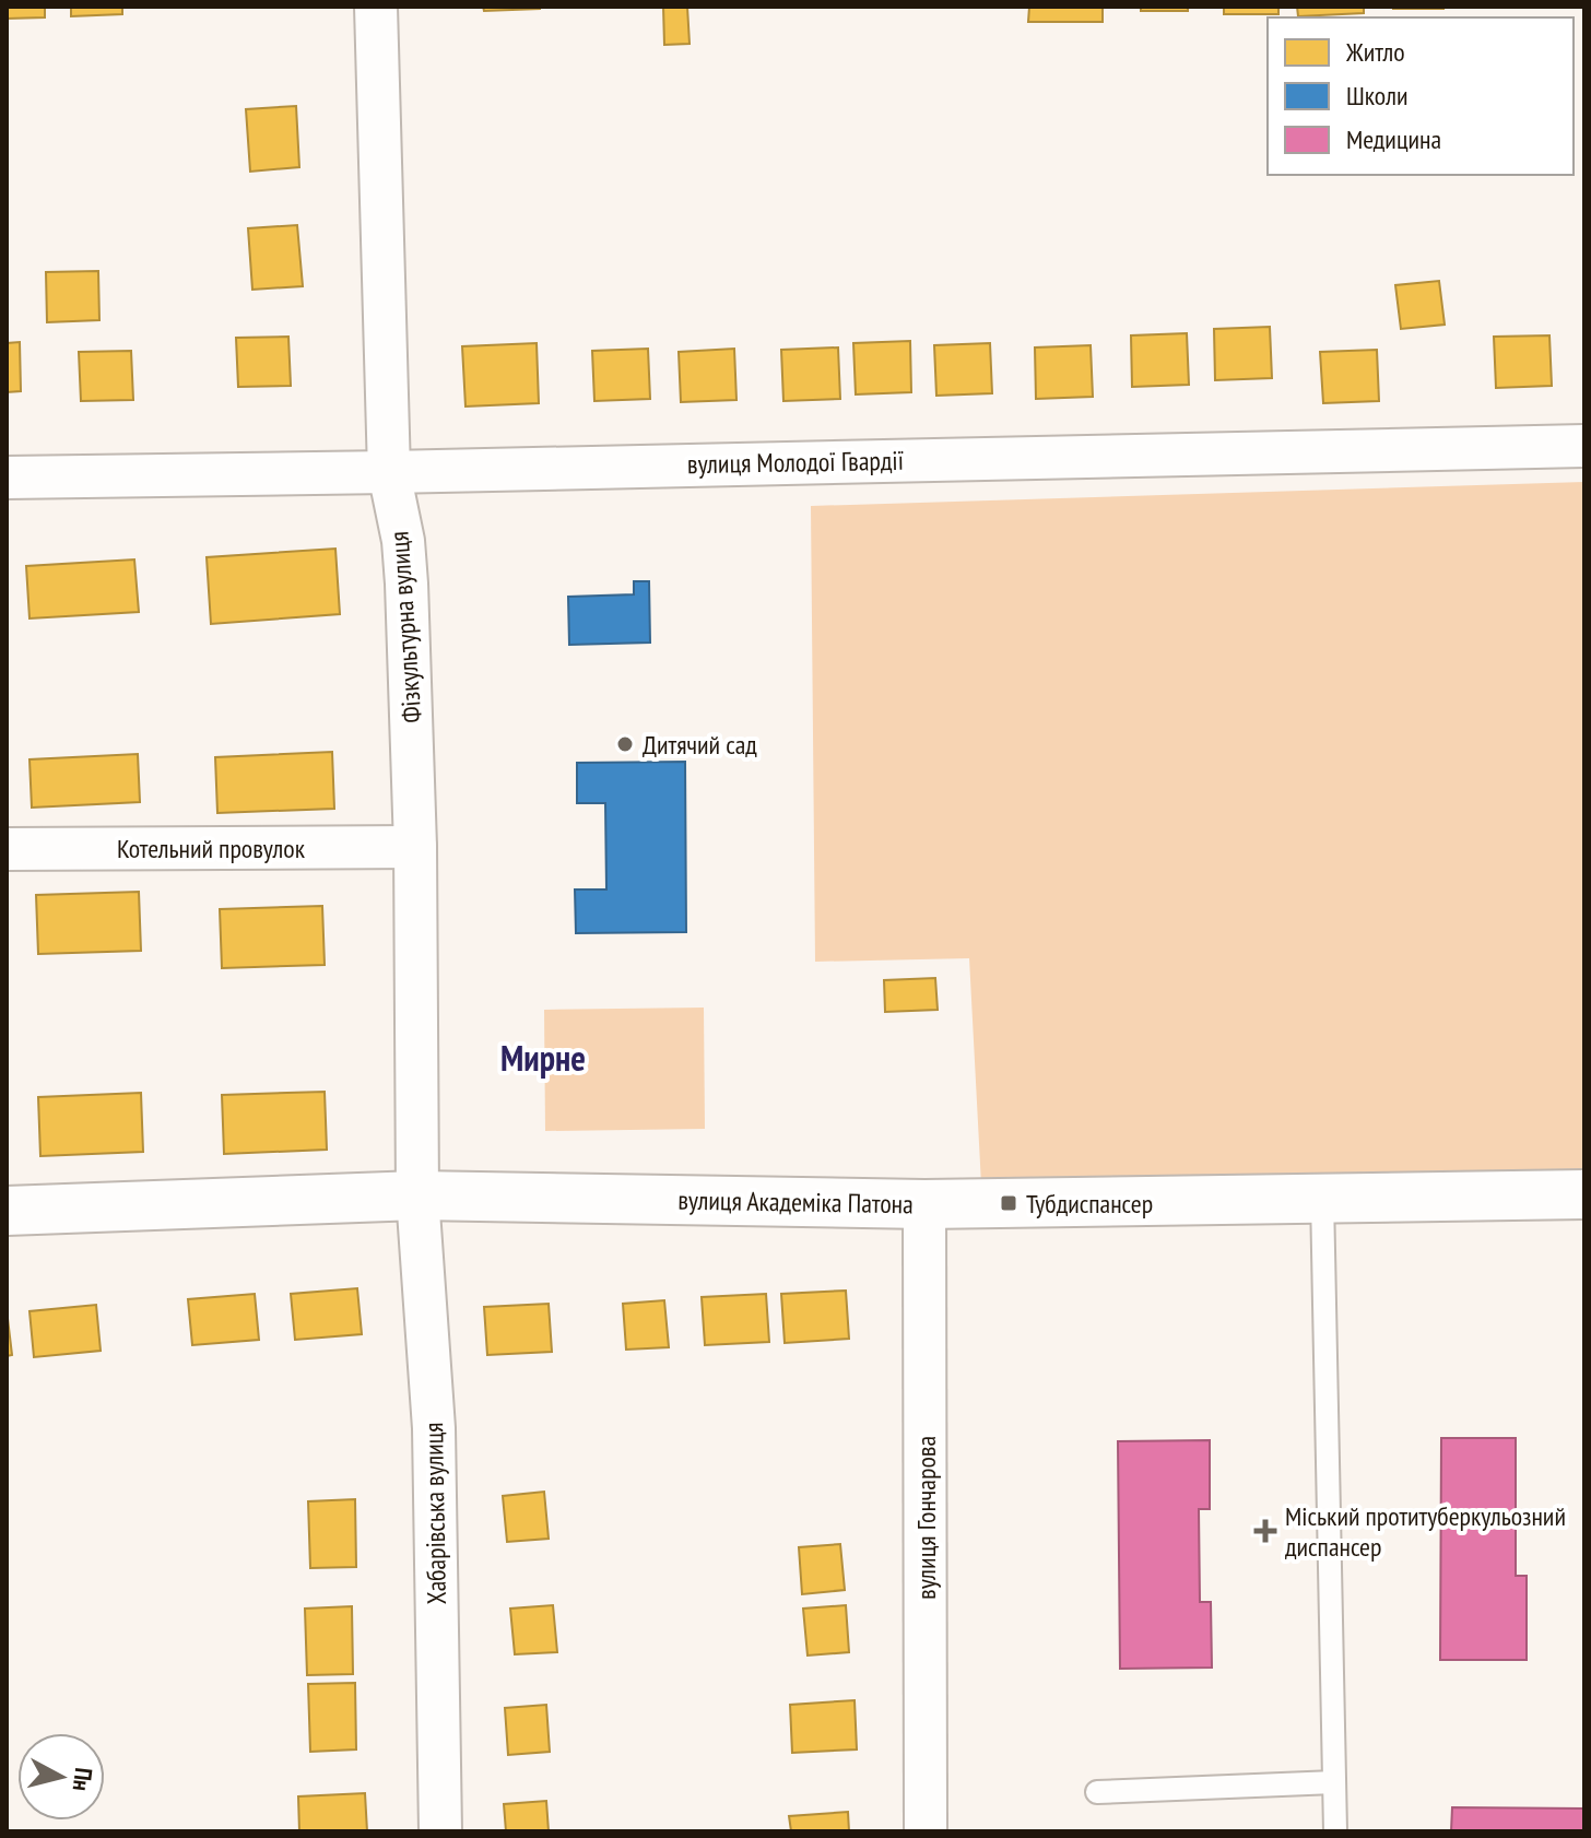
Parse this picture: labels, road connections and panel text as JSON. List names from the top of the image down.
{
  "streets": {
    "street": [
      "вулиця Молодої Гвардії",
      "Фізкультурна вулиця",
      "Котельний провулок",
      "вулиця Академіка Патона",
      "Хабарівська вулиця",
      "вулиця Гончарова"
    ]
  },
  "crossings": [
    ["вулиця Молодої Гвардії", "Фізкультурна вулиця"],
    ["Фізкультурна вулиця", "Котельний провулок"],
    ["Фізкультурна вулиця", "вулиця Академіка Патона"],
    ["Фізкультурна вулиця", "Хабарівська вулиця"],
    ["вулиця Академіка Патона", "Хабарівська вулиця"],
    ["вулиця Академіка Патона", "вулиця Гончарова"]
  ],
  "districts": ["Мирне"],
  "places": {
    "other": ["Дитячий сад"],
    "transit": ["Тубдиспансер"],
    "health": ["Міський протитуберкульозний диспансер"]
  },
  "legend": ["Житло", "Школи", "Медицина"],
  "north": "right"
}
